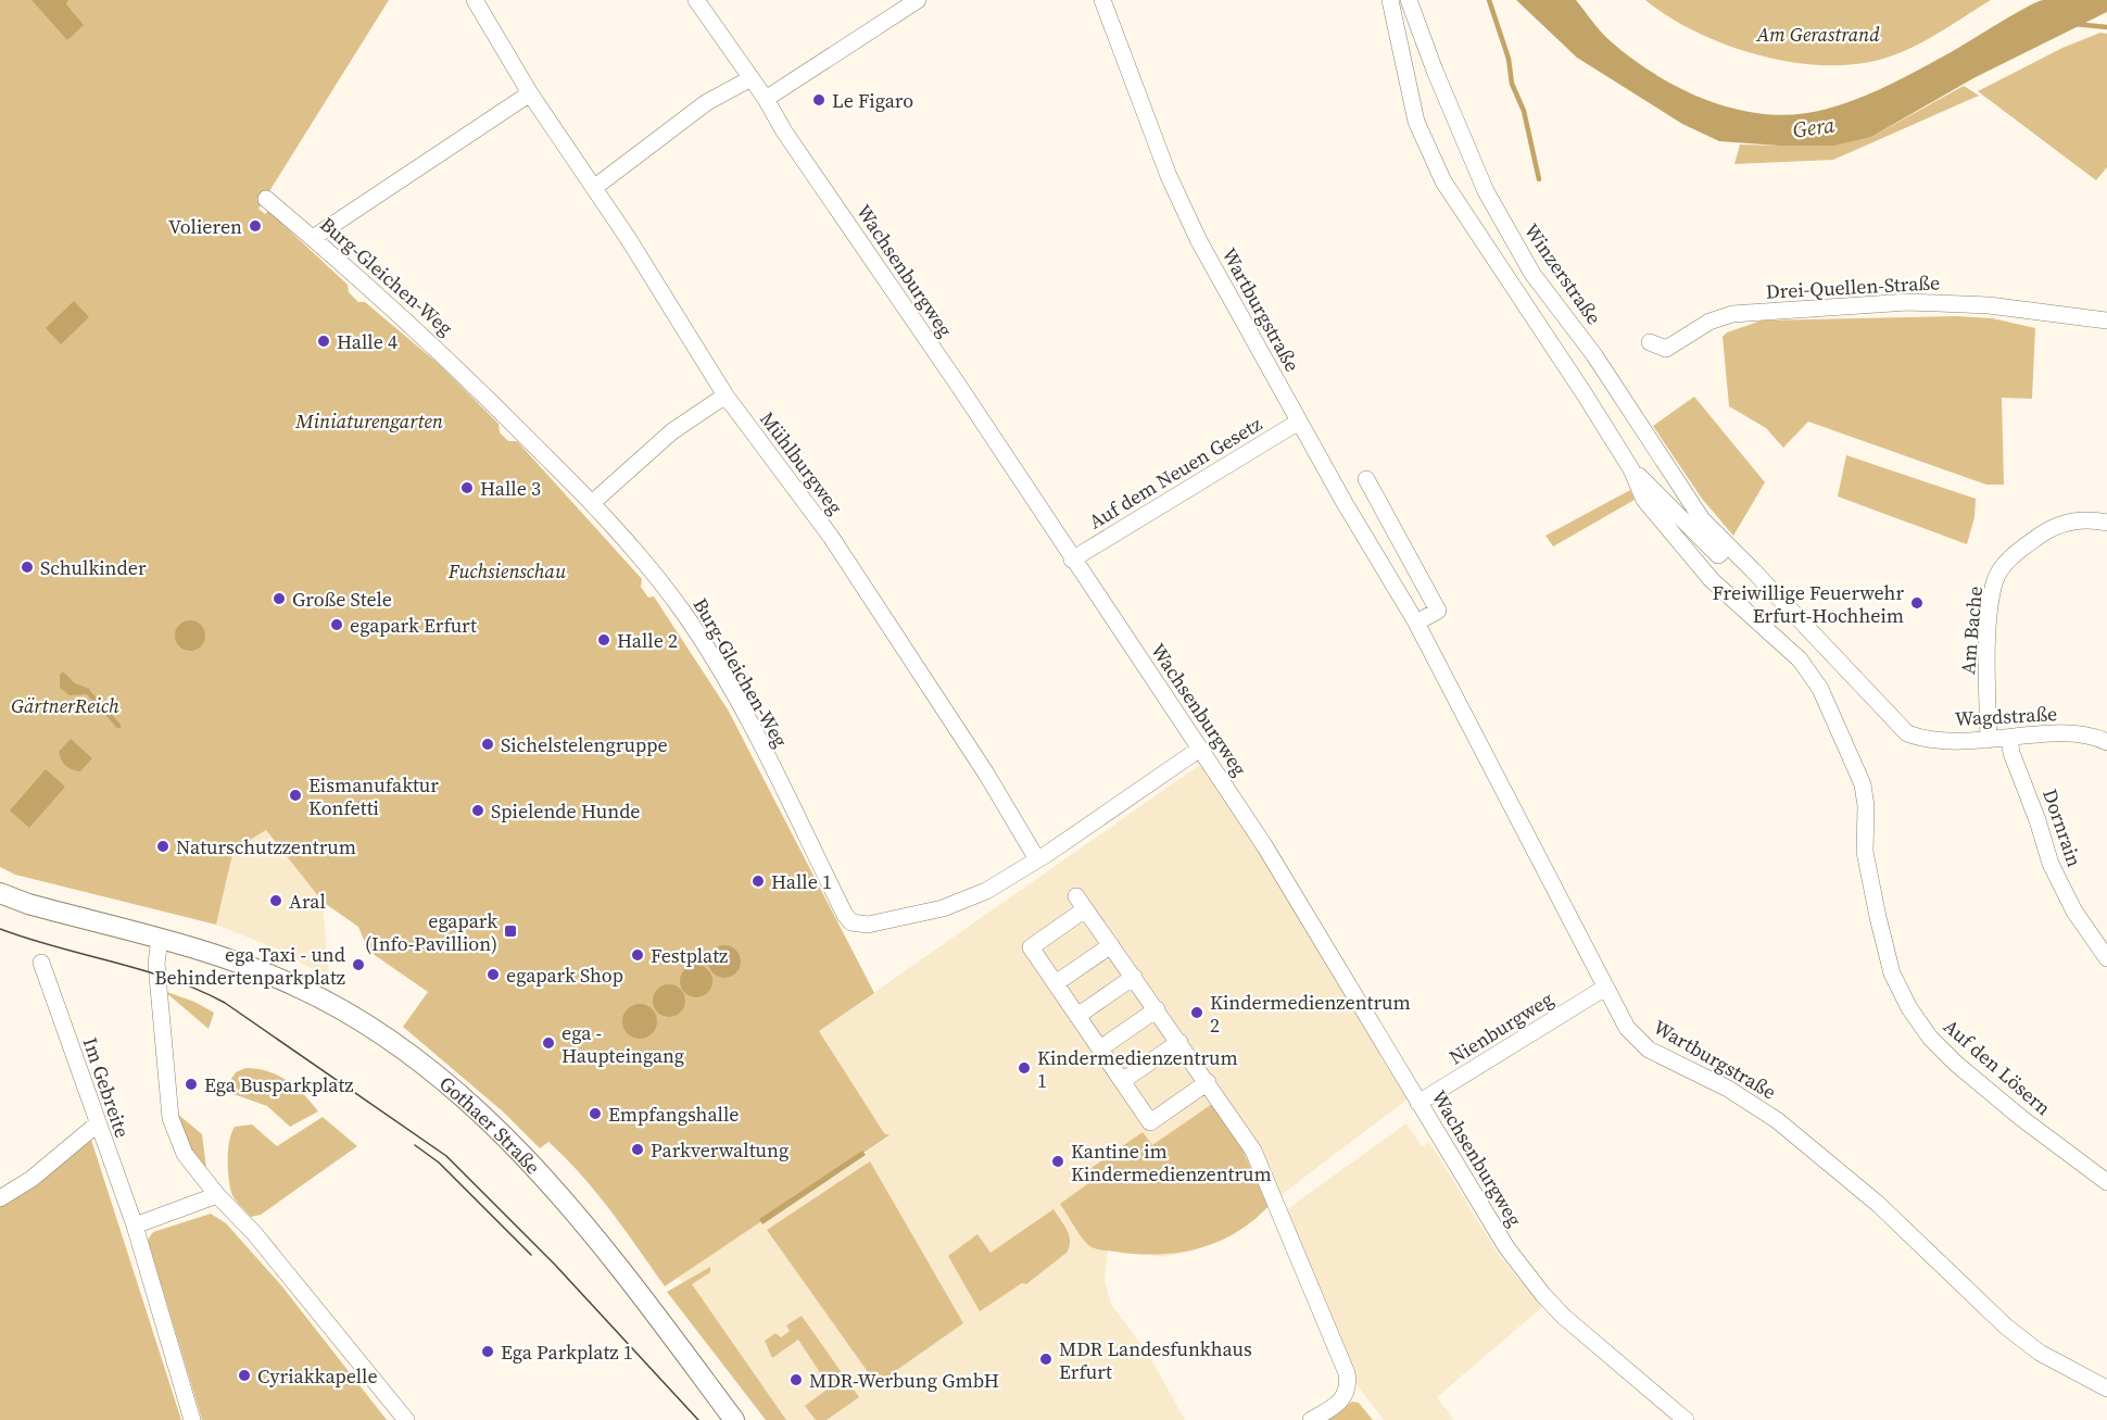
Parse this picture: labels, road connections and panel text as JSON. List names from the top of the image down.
{
  "streets": {
    "main road": ["Gothaer Straße"],
    "street": [
      "Wachsenburgweg",
      "Winzerstraße",
      "Burg-Gleichen-Weg",
      "Drei-Quellen-Straße",
      "Wartburgstraße",
      "Mühlburgweg",
      "Auf dem Neuen Gesetz",
      "Am Bache",
      "Wagdstraße",
      "Dornrain",
      "Nienburgweg",
      "Auf den Lösern",
      "Im Gebreite"
    ]
  },
  "crossings": [
    ["Wachsenburgweg", "Burg-Gleichen-Weg"],
    ["Wachsenburgweg", "Auf dem Neuen Gesetz"],
    ["Wachsenburgweg", "Nienburgweg"],
    ["Winzerstraße", "Wagdstraße"],
    ["Burg-Gleichen-Weg", "Mühlburgweg"],
    ["Wartburgstraße", "Auf dem Neuen Gesetz"],
    ["Wartburgstraße", "Nienburgweg"],
    ["Am Bache", "Wagdstraße"],
    ["Wagdstraße", "Dornrain"]
  ],
  "water": ["Gera"],
  "parks": [
    "Am Gerastrand",
    "Miniaturengarten",
    "Fuchsienschau",
    "GärtnerReich"
  ],
  "places": {
    "other": [
      "Le Figaro",
      "Volieren",
      "Halle 4",
      "Halle 3",
      "Schulkinder",
      "Große Stele",
      "Freiwillige Feuerwehr Erfurt-Hochheim",
      "egapark Erfurt",
      "Halle 2",
      "Sichelstelengruppe",
      "Eismanufaktur Konfetti",
      "Spielende Hunde",
      "Naturschutzzentrum",
      "Halle 1",
      "Aral",
      "Festplatz",
      "ega Taxi - und Behindertenparkplatz",
      "egapark Shop",
      "Kindermedienzentrum 2",
      "ega - Haupteingang",
      "Kindermedienzentrum 1",
      "Ega Busparkplatz",
      "Empfangshalle",
      "Parkverwaltung",
      "Kantine im Kindermedienzentrum",
      "Ega Parkplatz 1",
      "MDR Landesfunkhaus Erfurt",
      "Cyriakkapelle",
      "MDR-Werbung GmbH"
    ],
    "transit": ["egapark (Info-Pavillion)"]
  }
}
